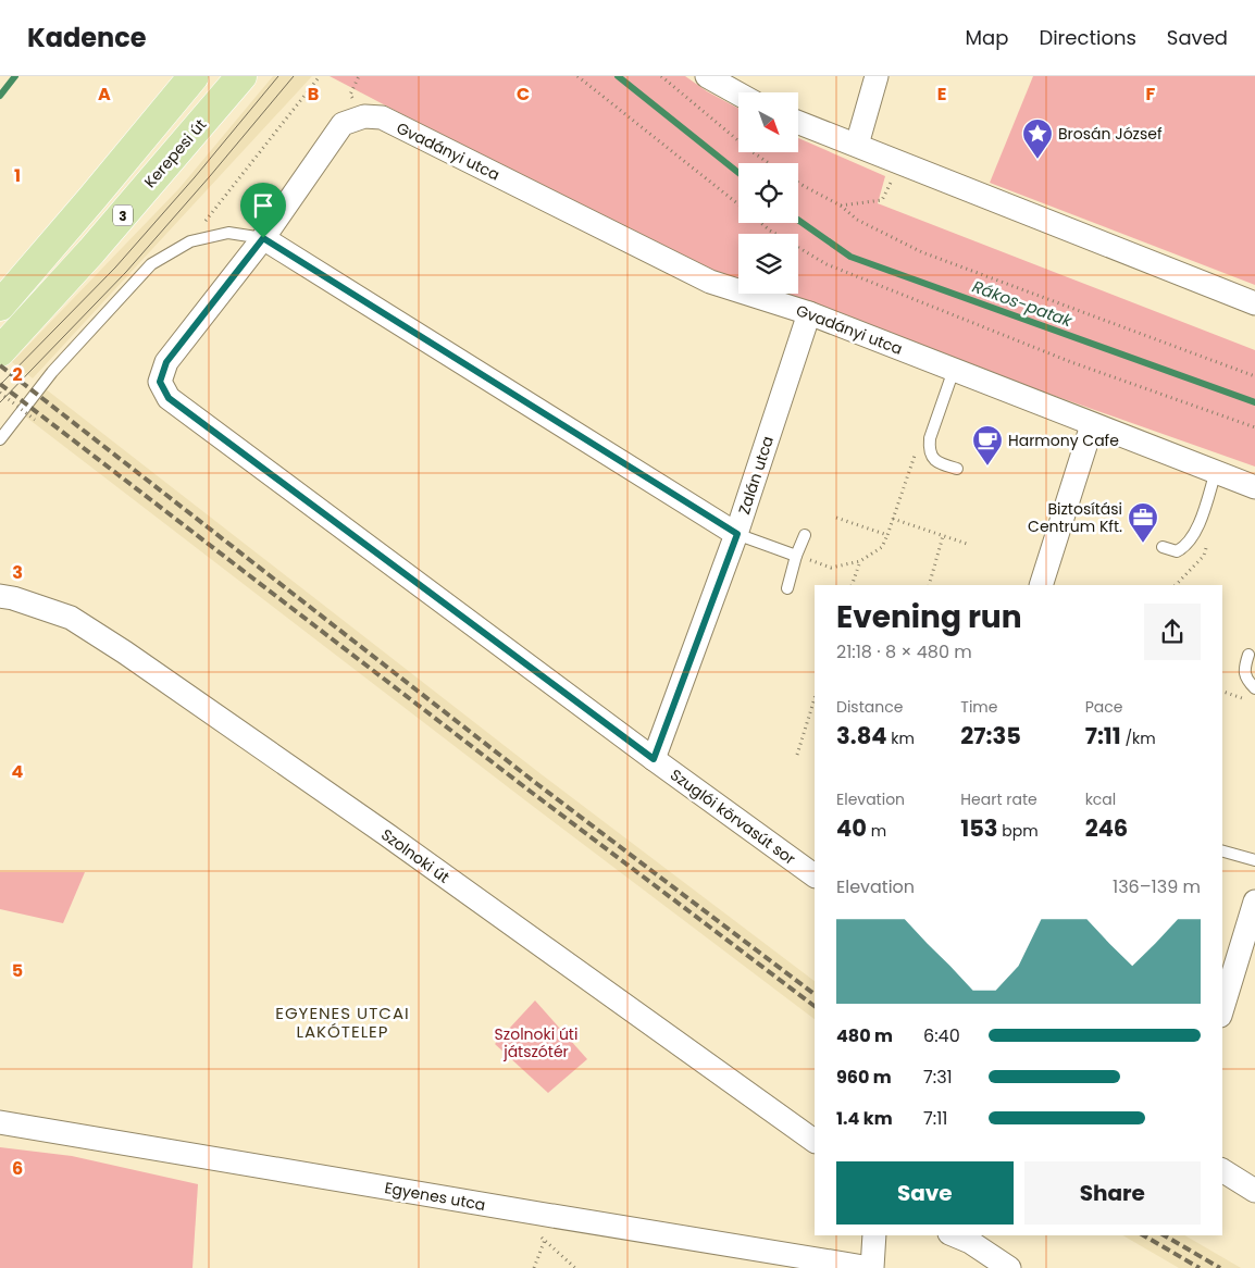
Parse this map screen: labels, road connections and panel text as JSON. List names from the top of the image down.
{
  "streets": {
    "main road": ["Kerepesi út", "3"],
    "street": [
      "Gvadányi utca",
      "Zalán utca",
      "Szuglói körvasút sor",
      "Szolnoki út",
      "Egyenes utca"
    ]
  },
  "crossings": [
    ["Gvadányi utca", "Zalán utca"],
    ["Gvadányi utca", "Szuglói körvasút sor"],
    ["Zalán utca", "Szuglói körvasút sor"]
  ],
  "districts": ["EGYENES UTCAI LAKÓTELEP"],
  "water": ["Rákos-patak"],
  "parks": ["Szolnoki úti játszótér"],
  "places": {
    "place": ["Brosán József"],
    "cafe": ["Harmony Cafe"],
    "office": ["Biztosítási Centrum Kft."]
  },
  "north": "bottom right",
  "page": {
    "header": "Kadence",
    "nav": ["Map", "Directions", "Saved"],
    "heading": ["Evening run", "21:18 · 8 × 480 m"],
    "stats": [
      ["Distance", "3.84 km"],
      ["Time", "27:35"],
      ["Pace", "7:11 /km"],
      ["Elevation", "40 m"],
      ["Heart rate", "153 bpm"],
      ["kcal", "246"]
    ],
    "chart": ["Elevation", "136–139 m"],
    "list": [
      {
        "name": "480 m",
        "note": "6:40"
      },
      {
        "name": "960 m",
        "note": "7:31"
      },
      {
        "name": "1.4 km",
        "note": "7:11"
      }
    ],
    "buttons": ["Save", "Share"]
  },
  "grid": {
    "columns": [
      "A",
      "B",
      "C",
      "E",
      "F"
    ],
    "rows": [
      "1",
      "2",
      "3",
      "4",
      "5",
      "6"
    ]
  }
}
